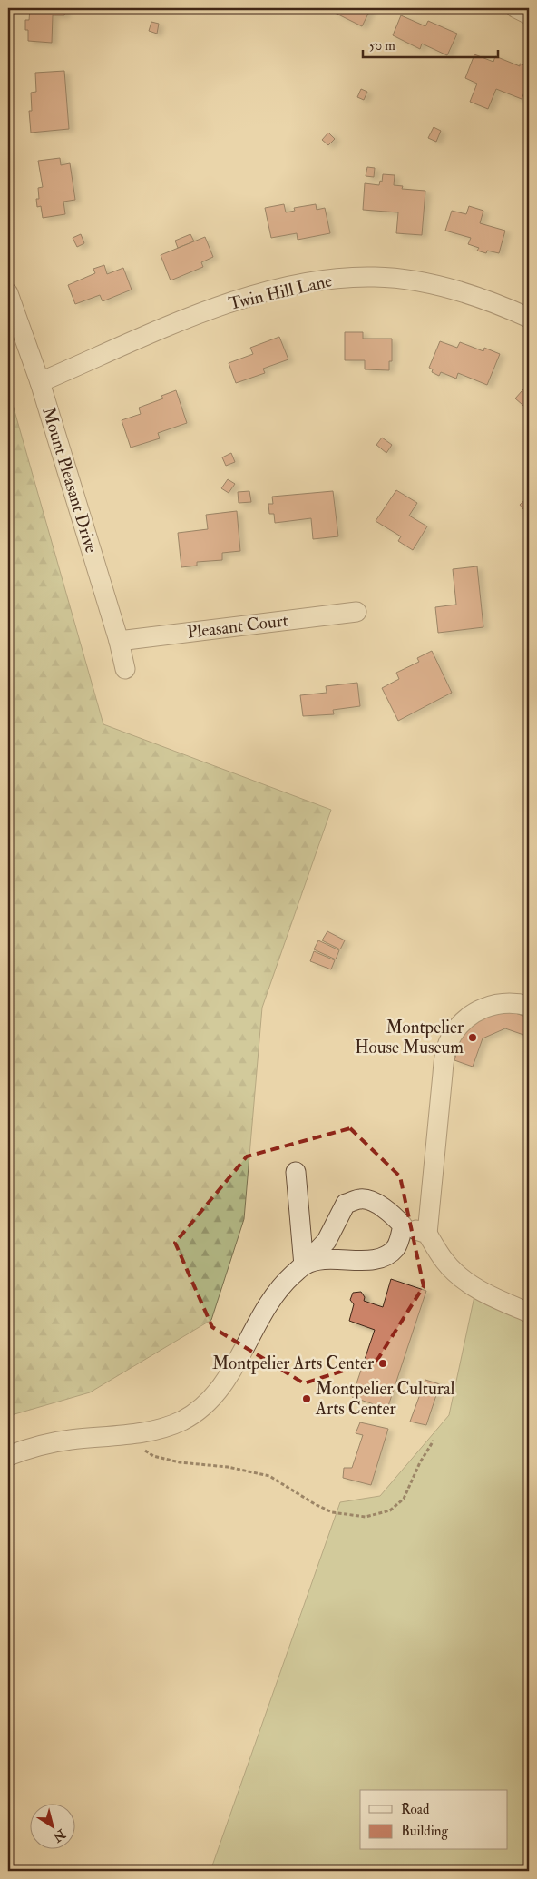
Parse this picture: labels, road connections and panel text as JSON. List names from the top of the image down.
{
  "streets": {
    "street": ["Twin Hill Lane", "Mount Pleasant Drive", "Pleasant Court"]
  },
  "crossings": [
    ["Twin Hill Lane", "Mount Pleasant Drive"],
    ["Mount Pleasant Drive", "Pleasant Court"]
  ],
  "places": ["Montpelier House Museum", "Montpelier Arts Center", "Montpelier Cultural Arts Center"],
  "legend": ["Road", "Building"],
  "scale_bar": "50 m",
  "north": "bottom right"
}
